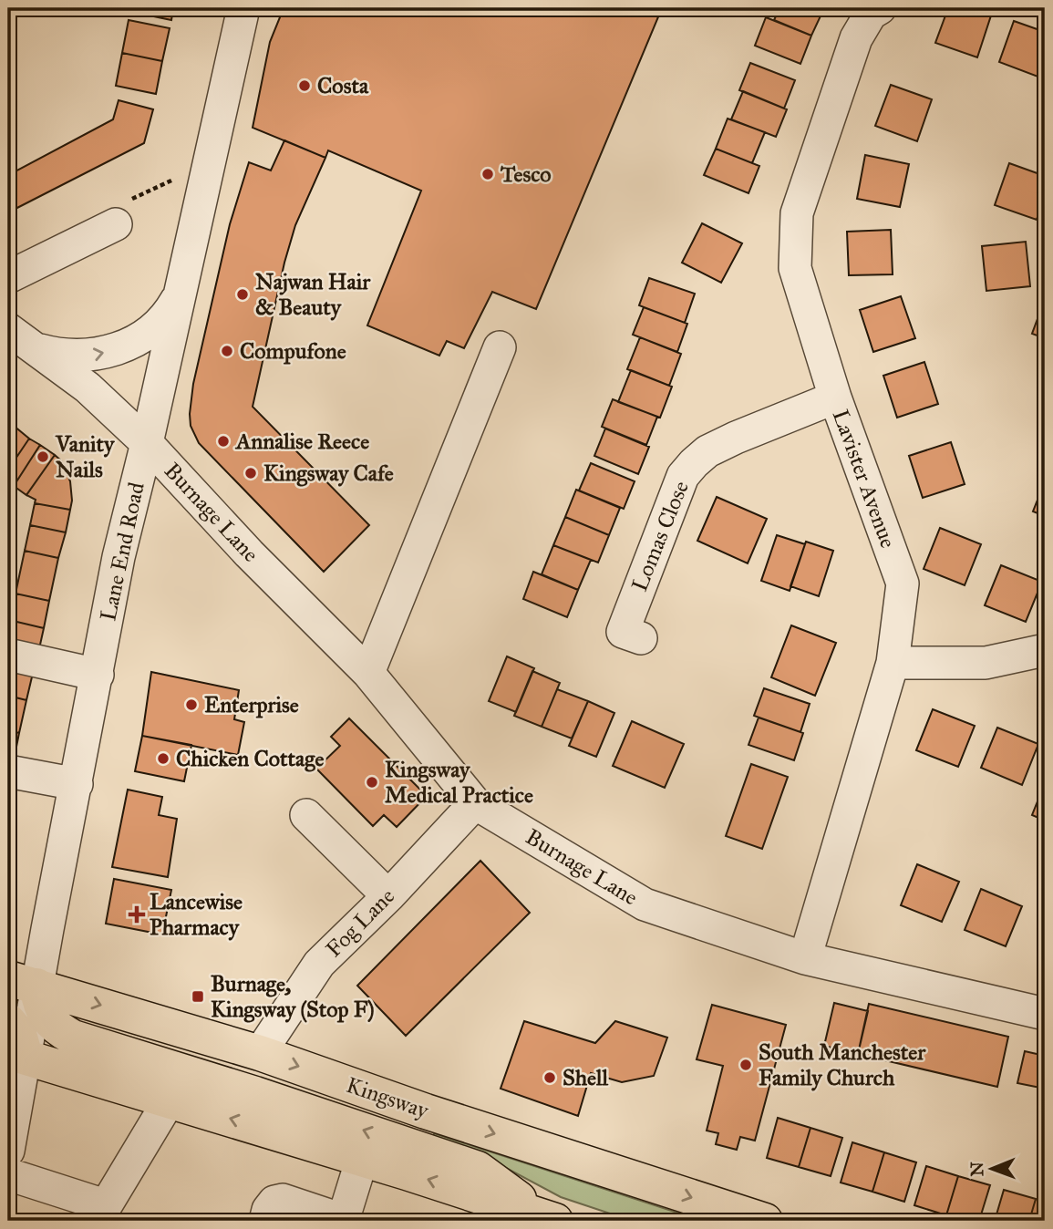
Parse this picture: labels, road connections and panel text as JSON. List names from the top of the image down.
{
  "streets": {
    "highway": ["Kingsway"],
    "street": [
      "Lavister Avenue",
      "Burnage Lane",
      "Lomas Close",
      "Lane End Road",
      "Fog Lane"
    ]
  },
  "crossings": [
    ["Lavister Avenue", "Burnage Lane"],
    ["Lavister Avenue", "Lomas Close"],
    ["Burnage Lane", "Lane End Road"],
    ["Burnage Lane", "Fog Lane"],
    ["Lane End Road", "Kingsway"],
    ["Fog Lane", "Kingsway"]
  ],
  "places": {
    "other": [
      "Costa",
      "Tesco",
      "Najwan Hair & Beauty",
      "Compufone",
      "Annalise Reece",
      "Vanity Nails",
      "Kingsway Cafe",
      "Enterprise",
      "Chicken Cottage",
      "Kingsway Medical Practice",
      "South Manchester Family Church",
      "Shell"
    ],
    "health": ["Lancewise Pharmacy"],
    "transit": ["Burnage, Kingsway (Stop F)"]
  },
  "north": "left"
}
